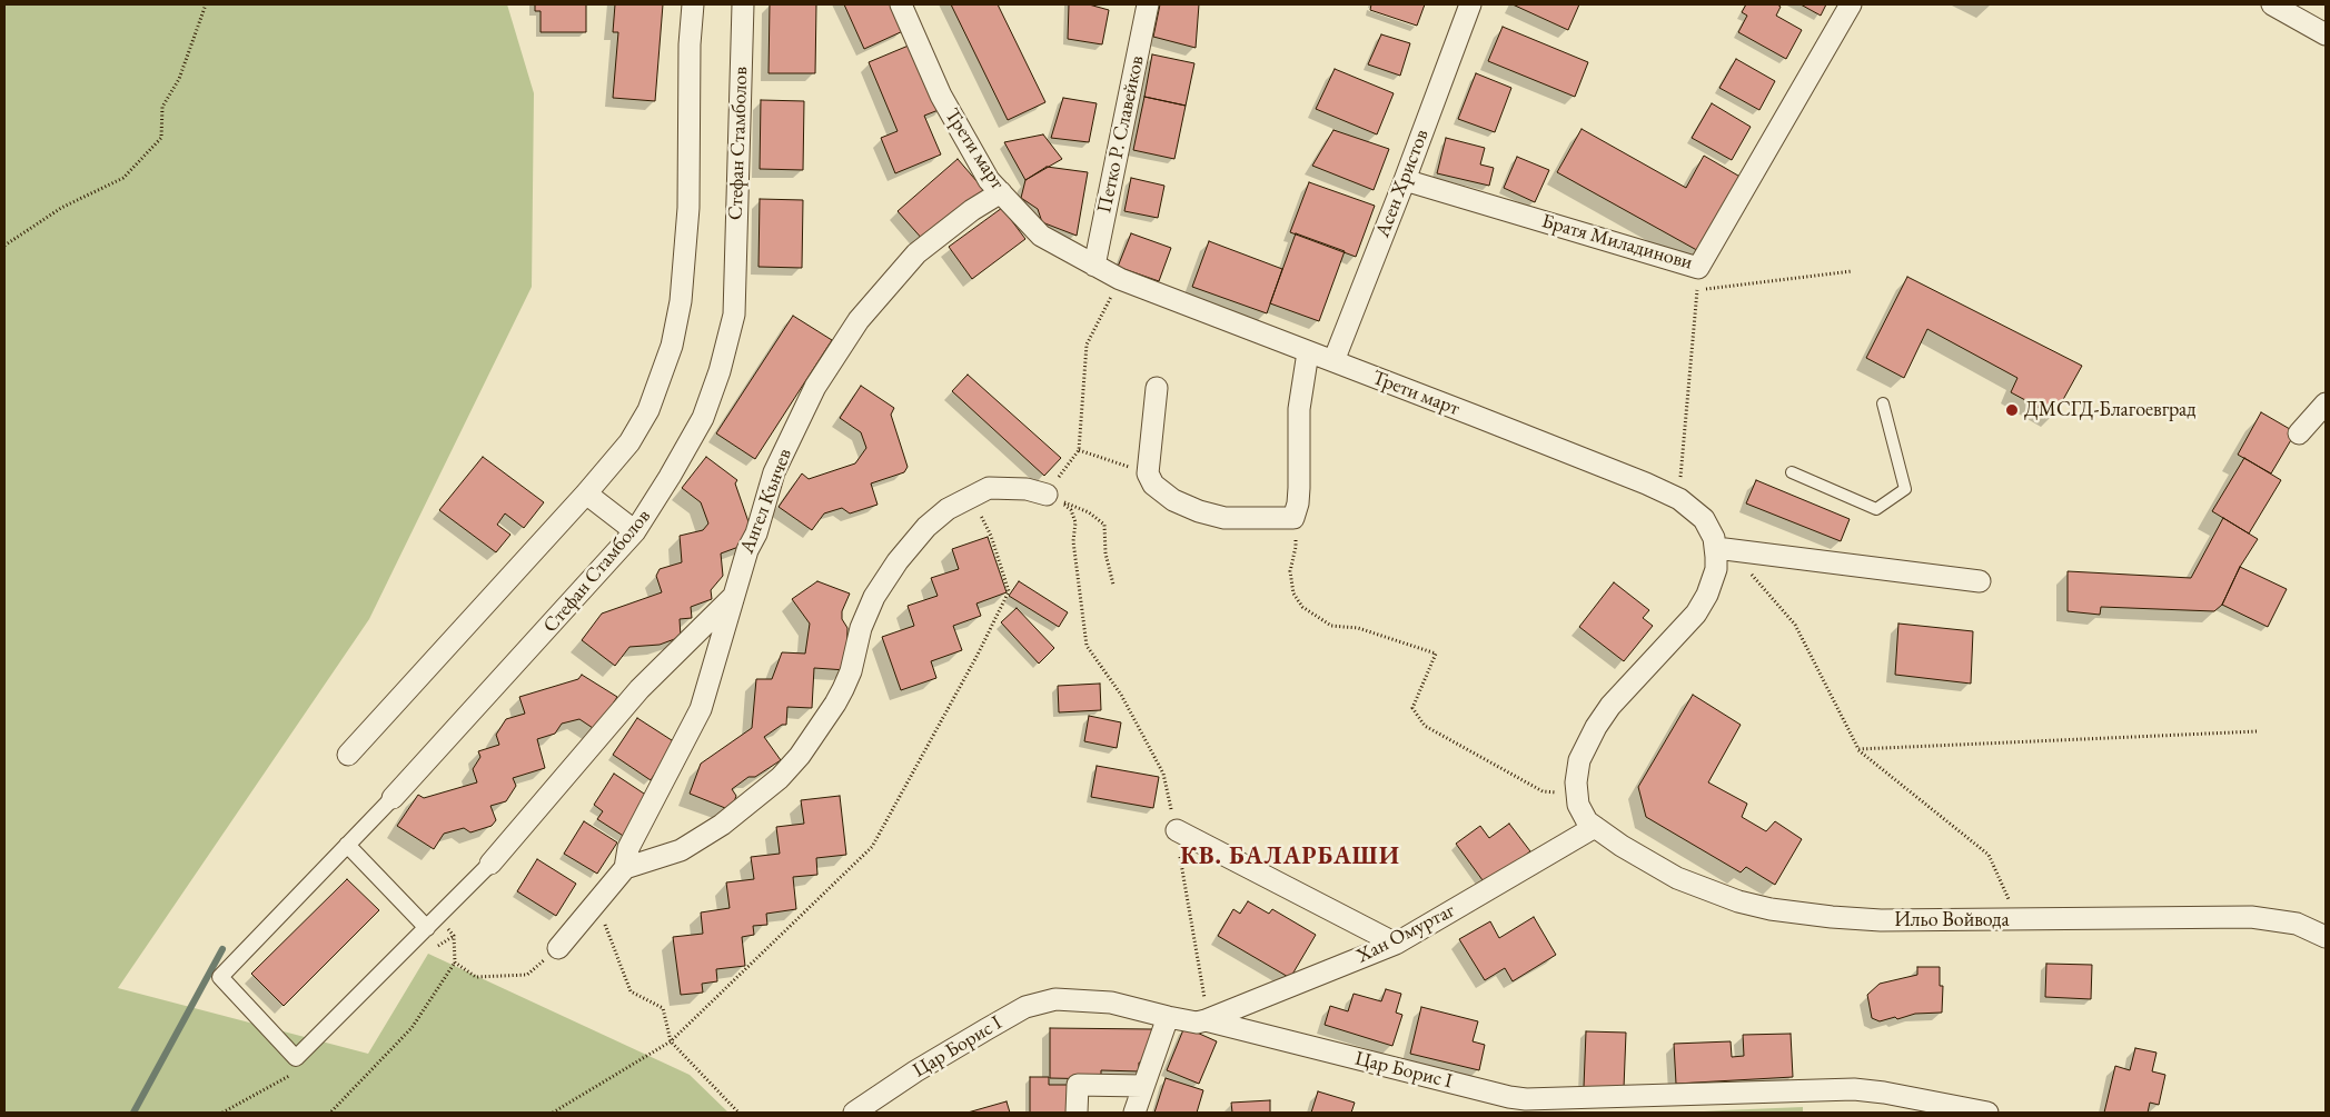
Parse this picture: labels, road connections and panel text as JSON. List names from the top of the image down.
{
  "streets": {
    "street": [
      "Петко Р. Славейков",
      "Стефан Стамболов",
      "Трети март",
      "Асен Христов",
      "Братя Миладинови",
      "Ангел Кънчев",
      "Ильо Войвода",
      "Хан Омуртаг",
      "Цар Борис I"
    ]
  },
  "crossings": [
    ["Петко Р. Славейков", "Трети март"],
    ["Трети март", "Асен Христов"],
    ["Трети март", "Ангел Кънчев"],
    ["Асен Христов", "Братя Миладинови"],
    ["Ильо Войвода", "Хан Омуртаг"],
    ["Хан Омуртаг", "Цар Борис I"]
  ],
  "districts": ["КВ. БАЛАРБАШИ"],
  "places": ["ДМСГД-Благоевград"]
}
